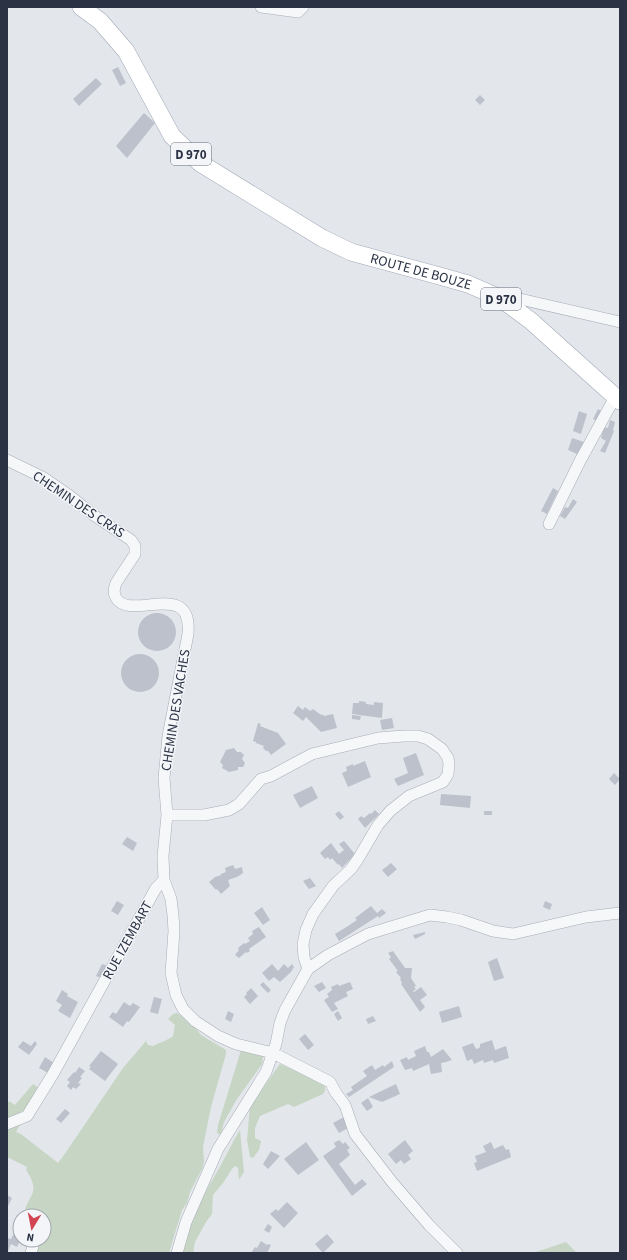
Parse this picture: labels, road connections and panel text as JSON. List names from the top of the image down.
{
  "streets": {
    "main road": ["D 970", "ROUTE DE BOUZE"],
    "street": ["CHEMIN DES CRAS", "CHEMIN DES VACHES", "RUE IZEMBART"]
  },
  "crossings": [
    ["CHEMIN DES CRAS", "CHEMIN DES VACHES"],
    ["CHEMIN DES VACHES", "RUE IZEMBART"]
  ],
  "north": "bottom"
}
